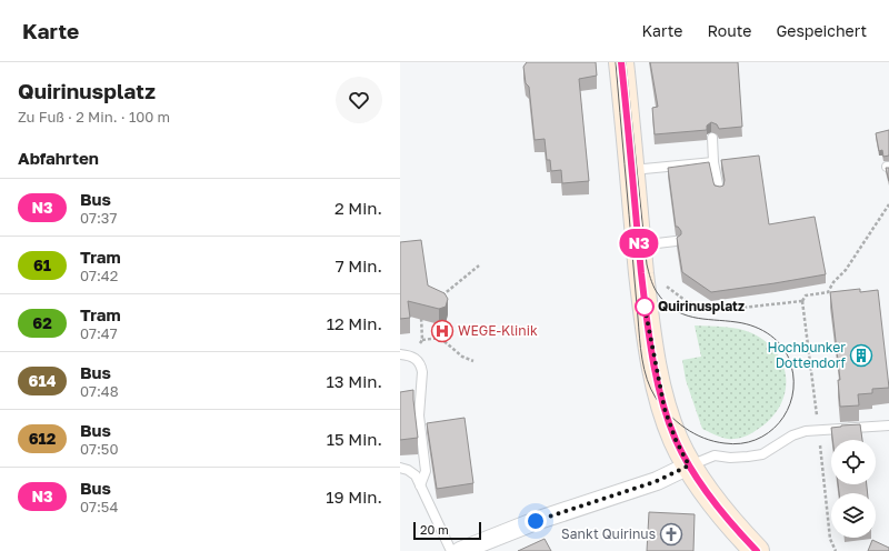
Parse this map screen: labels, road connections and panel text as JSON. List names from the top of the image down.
{
  "places": {
    "other": ["Quirinusplatz"],
    "hospital": ["WEGE-Klinik"],
    "building": ["Hochbunker Dottendorf"],
    "church": ["Sankt Quirinus"]
  },
  "lines": ["bus line N3"],
  "scale_bar": "20 m",
  "page": {
    "header": "Karte",
    "nav": ["Karte", "Route", "Gespeichert"],
    "heading": [
      ["Quirinusplatz", "Zu Fuß · 2 Min. · 100 m"],
      "Abfahrten"
    ],
    "on_map": "N3",
    "list": [
      {
        "mark": "N3",
        "name": "Bus",
        "note": "07:37",
        "value": "2 Min."
      },
      {
        "mark": "61",
        "name": "Tram",
        "note": "07:42",
        "value": "7 Min."
      },
      {
        "mark": "62",
        "name": "Tram",
        "note": "07:47",
        "value": "12 Min."
      },
      {
        "mark": "614",
        "name": "Bus",
        "note": "07:48",
        "value": "13 Min."
      },
      {
        "mark": "612",
        "name": "Bus",
        "note": "07:50",
        "value": "15 Min."
      },
      {
        "mark": "N3",
        "name": "Bus",
        "note": "07:54",
        "value": "19 Min."
      }
    ],
    "scale": "20 m"
  }
}
